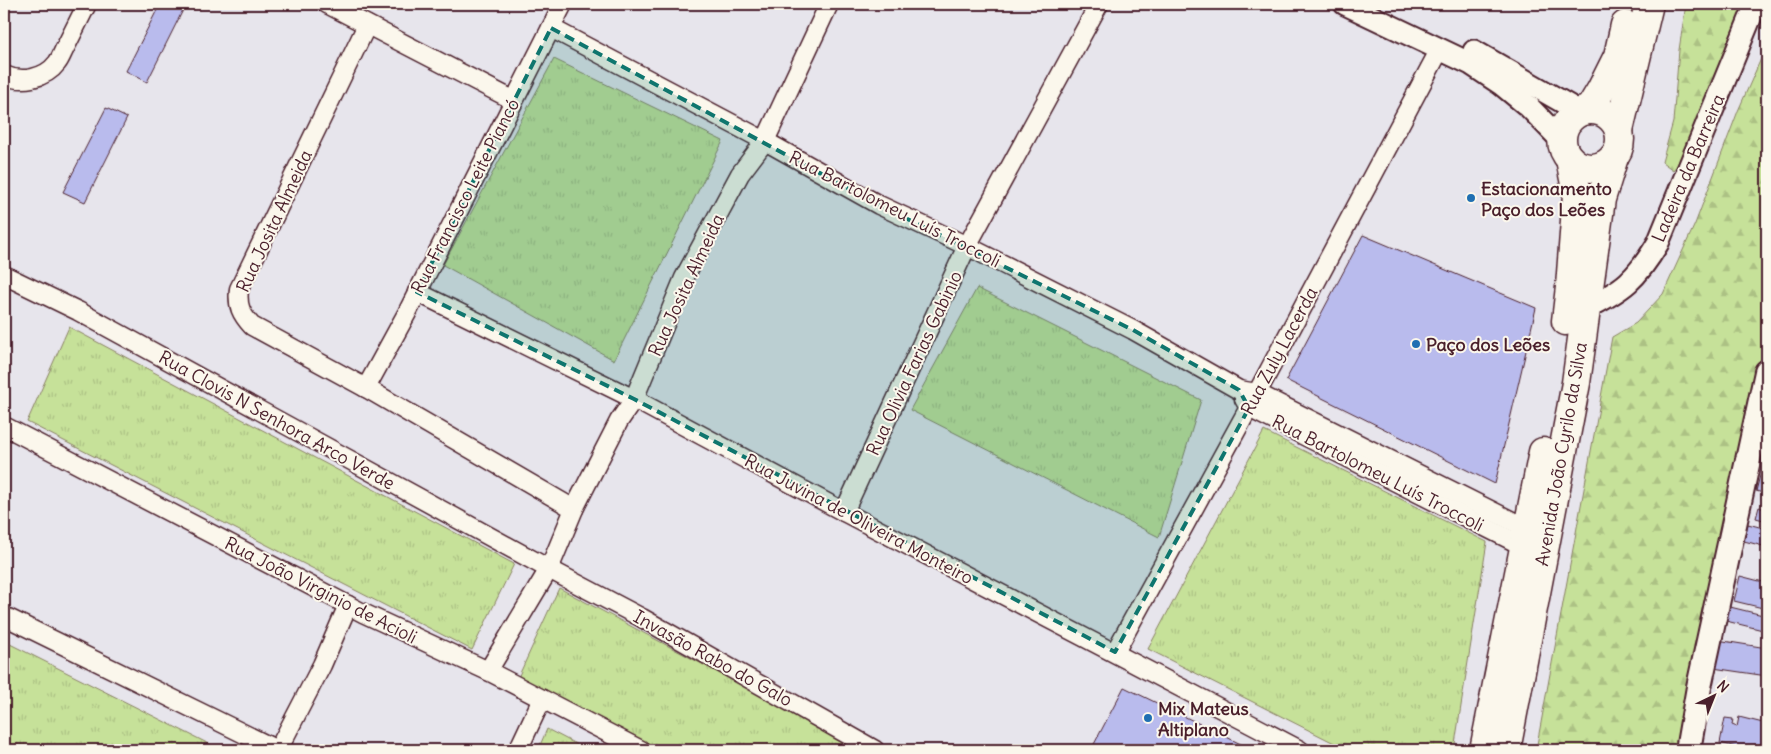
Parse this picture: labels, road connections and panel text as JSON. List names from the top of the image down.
{
  "streets": {
    "main road": ["Avenida João Cyrilo da Silva"],
    "street": [
      "Ladeira da Barreira",
      "Rua Francisco Leite Piancó",
      "Rua Bartolomeu Luís Troccoli",
      "Rua Josita Almeida",
      "Rua Zuly Lacerda",
      "Rua Olivia Farias Gabinio",
      "Rua Clovis N Senhora Arco Verde",
      "Rua Juvina de Oliveira Monteiro",
      "Rua João Virginio de Acioli",
      "Invasão Rabo do Galo"
    ]
  },
  "crossings": [
    ["Ladeira da Barreira", "Avenida João Cyrilo da Silva"],
    ["Rua Francisco Leite Piancó", "Rua Bartolomeu Luís Troccoli"],
    ["Rua Francisco Leite Piancó", "Rua Josita Almeida"],
    ["Rua Francisco Leite Piancó", "Rua Juvina de Oliveira Monteiro"],
    ["Rua Bartolomeu Luís Troccoli", "Rua Josita Almeida"],
    ["Rua Bartolomeu Luís Troccoli", "Rua Zuly Lacerda"],
    ["Rua Bartolomeu Luís Troccoli", "Rua Olivia Farias Gabinio"],
    ["Rua Bartolomeu Luís Troccoli", "Avenida João Cyrilo da Silva"],
    ["Rua Josita Almeida", "Rua Clovis N Senhora Arco Verde"],
    ["Rua Josita Almeida", "Rua Juvina de Oliveira Monteiro"],
    ["Rua Josita Almeida", "Rua João Virginio de Acioli"],
    ["Rua Josita Almeida", "Invasão Rabo do Galo"],
    ["Rua Zuly Lacerda", "Rua Juvina de Oliveira Monteiro"],
    ["Rua Olivia Farias Gabinio", "Rua Juvina de Oliveira Monteiro"],
    ["Rua Clovis N Senhora Arco Verde", "Invasão Rabo do Galo"]
  ],
  "places": ["Estacionamento Paço dos Leões", "Paço dos Leões", "Mix Mateus Altiplano"],
  "north": "top right"
}
